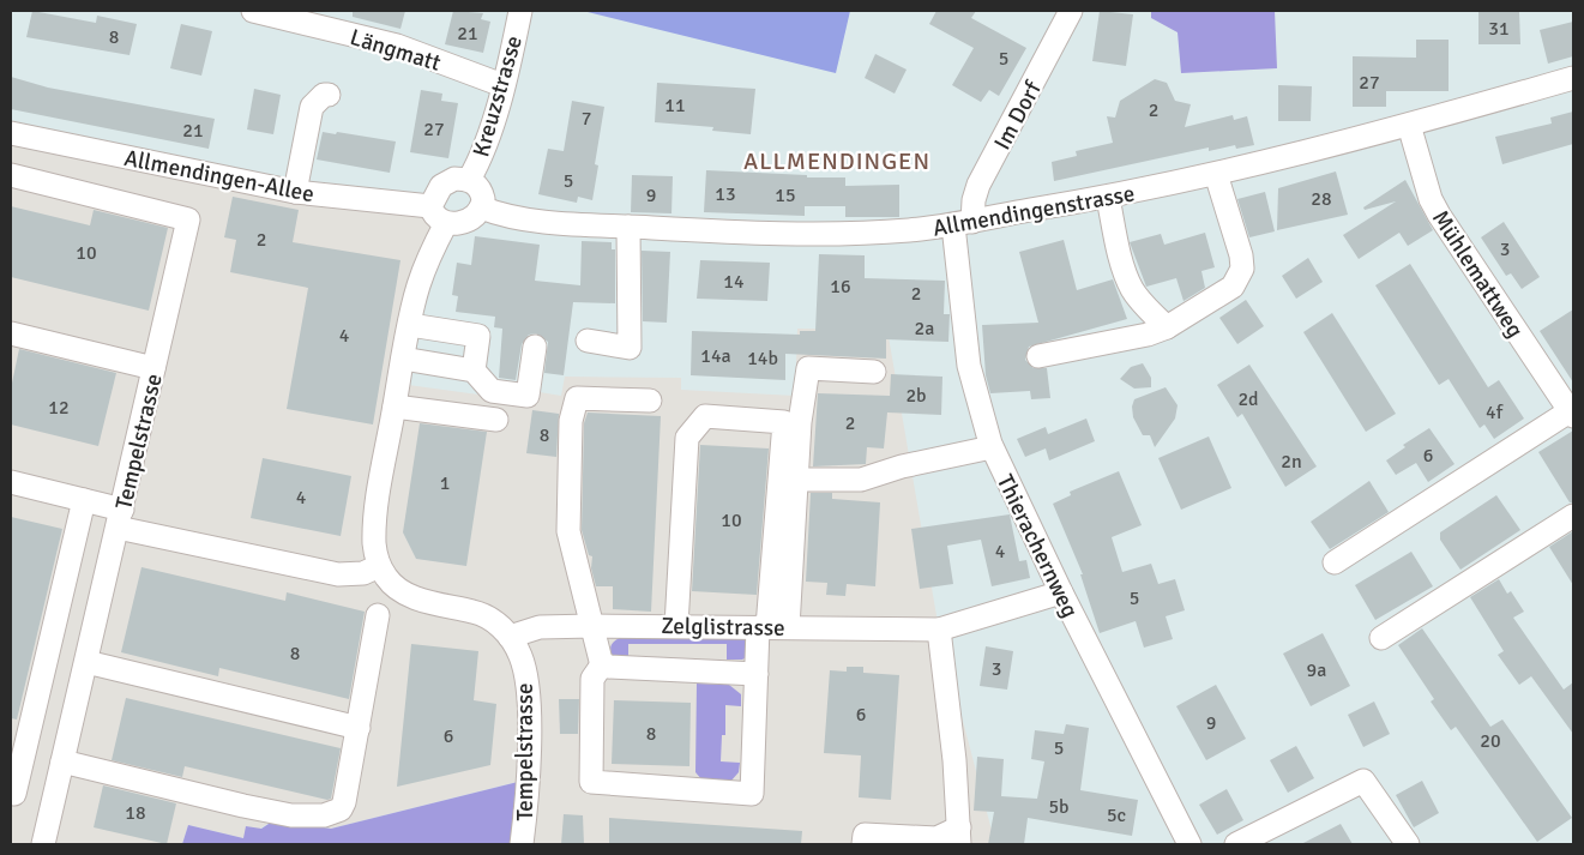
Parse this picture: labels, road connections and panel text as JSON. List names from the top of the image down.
{
  "streets": {
    "street": [
      "Längmatt",
      "Kreuzstrasse",
      "Im Dorf",
      "Allmendingen-Allee",
      "Allmendingenstrasse",
      "Mühlemattweg",
      "Tempelstrasse",
      "Thierachernweg",
      "Zelglistrasse"
    ]
  },
  "crossings": [
    ["Längmatt", "Kreuzstrasse"],
    ["Kreuzstrasse", "Allmendingen-Allee"],
    ["Kreuzstrasse", "Allmendingenstrasse"],
    ["Im Dorf", "Allmendingenstrasse"],
    ["Im Dorf", "Thierachernweg"],
    ["Allmendingen-Allee", "Allmendingenstrasse"],
    ["Allmendingenstrasse", "Mühlemattweg"],
    ["Allmendingenstrasse", "Thierachernweg"],
    ["Tempelstrasse", "Zelglistrasse"],
    ["Thierachernweg", "Zelglistrasse"]
  ],
  "districts": ["ALLMENDINGEN"],
  "house_numbers": [
    "31",
    "21",
    "8",
    "5",
    "27",
    "11",
    "2",
    "7",
    "27",
    "21",
    "5",
    "13",
    "9",
    "15",
    "28",
    "2",
    "3",
    "10",
    "14",
    "16",
    "2",
    "2a",
    "4",
    "14a",
    "14b",
    "2b",
    "2d",
    "12",
    "4f",
    "2",
    "8",
    "6",
    "2n",
    "1",
    "4",
    "10",
    "4",
    "5",
    "8",
    "3",
    "9a",
    "6",
    "9",
    "8",
    "6",
    "20",
    "5",
    "5b",
    "18",
    "5c"
  ]
}
